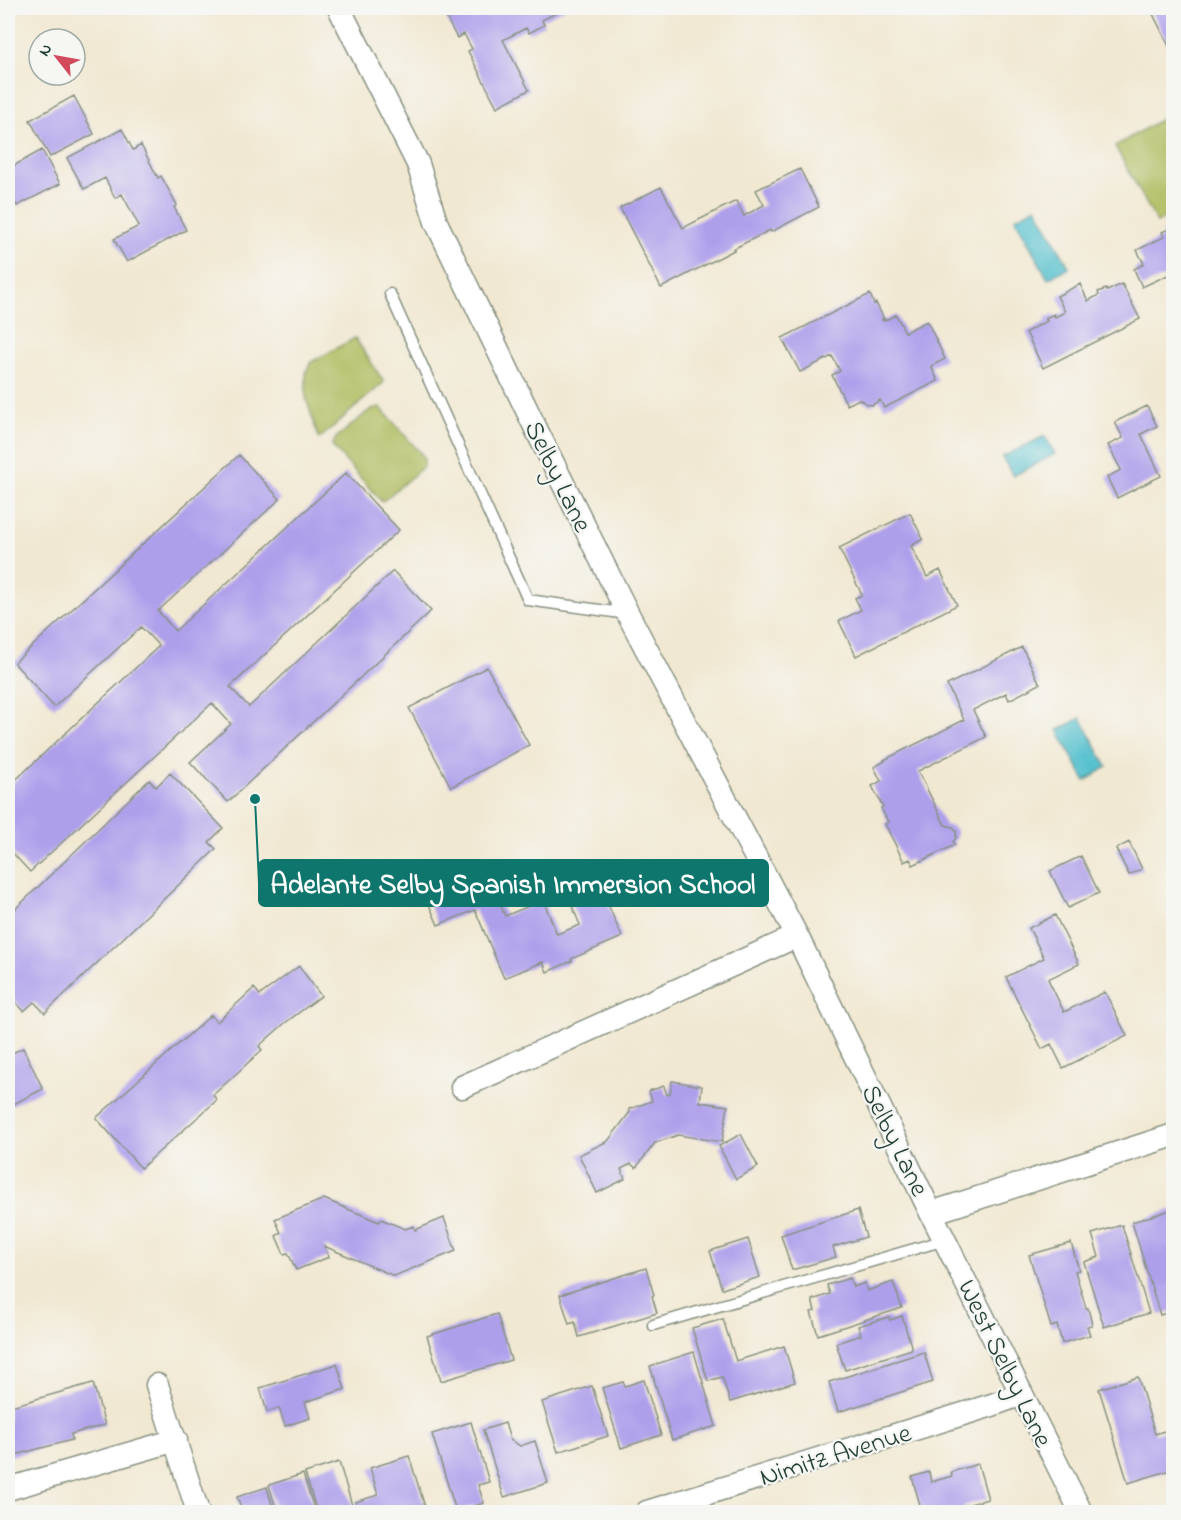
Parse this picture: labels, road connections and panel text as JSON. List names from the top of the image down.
{
  "streets": {
    "street": ["Selby Lane", "West Selby Lane", "Nimitz Avenue"]
  },
  "crossings": [
    ["Selby Lane", "West Selby Lane"],
    ["West Selby Lane", "Nimitz Avenue"]
  ],
  "places": ["Adelante Selby Spanish Immersion School"],
  "north": "top left"
}
